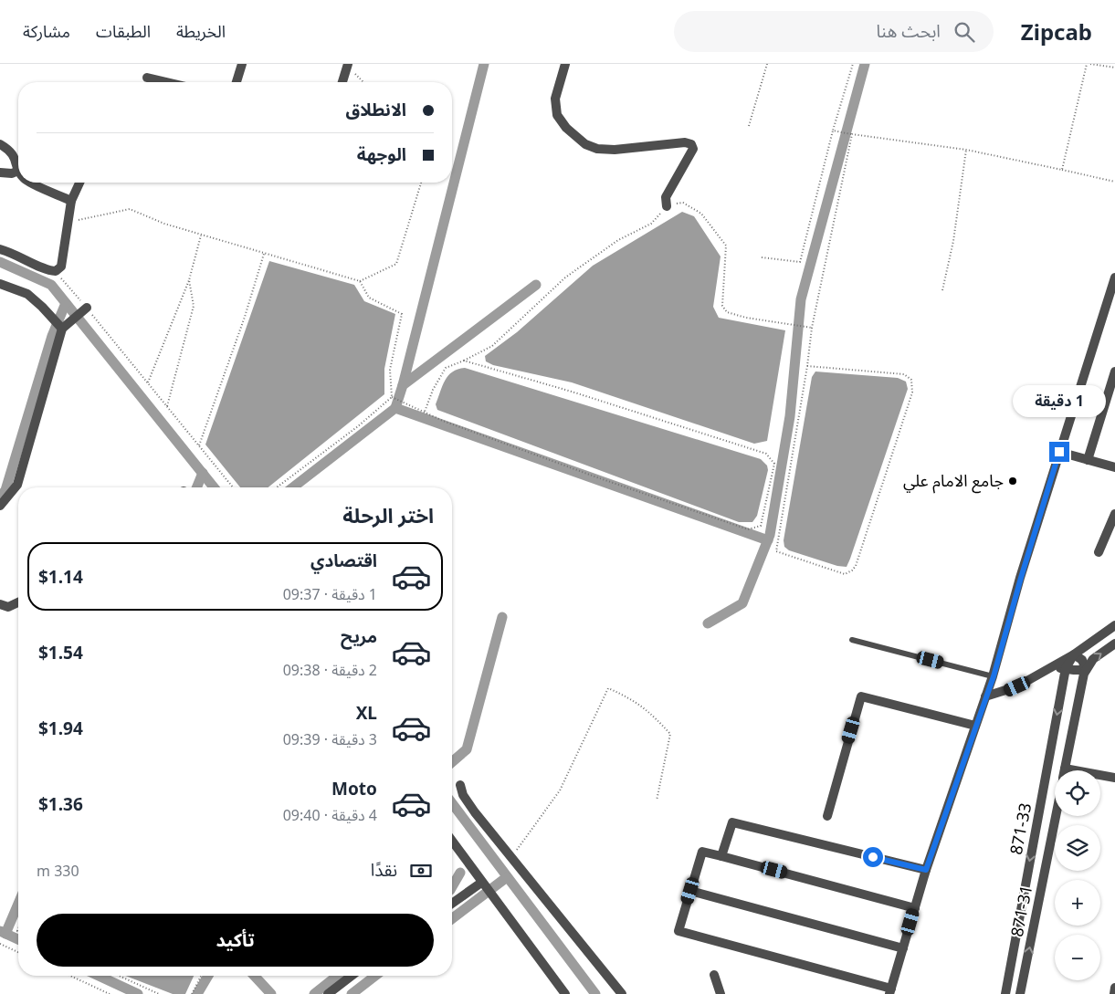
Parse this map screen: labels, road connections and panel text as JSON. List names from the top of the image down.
{
  "streets": {
    "street": ["871-33", "871-31"]
  },
  "one_way": ["871-31"],
  "places": ["جامع اﻻمام علي"],
  "page": {
    "header": "Zipcab",
    "search": "ابحث هنا",
    "nav": ["الخريطة", "الطبقات", "مشاركة"],
    "banner": ["الانطلاق", "الوجهة"],
    "bubble": "1 دقيقة",
    "heading": "اختر الرحلة",
    "list": [
      {
        "name": "اقتصادي",
        "note": "1 دقيقة · 09:37",
        "value": "$1.14"
      },
      {
        "name": "مريح",
        "note": "2 دقيقة · 09:38",
        "value": "$1.54"
      },
      {
        "name": "XL",
        "note": "3 دقيقة · 09:39",
        "value": "$1.94"
      },
      {
        "name": "Moto",
        "note": "4 دقيقة · 09:40",
        "value": "$1.36"
      }
    ],
    "map_buttons": ["+", "−"],
    "pay": ["نقدًا", "330 m"],
    "buttons": "تأكيد"
  }
}
